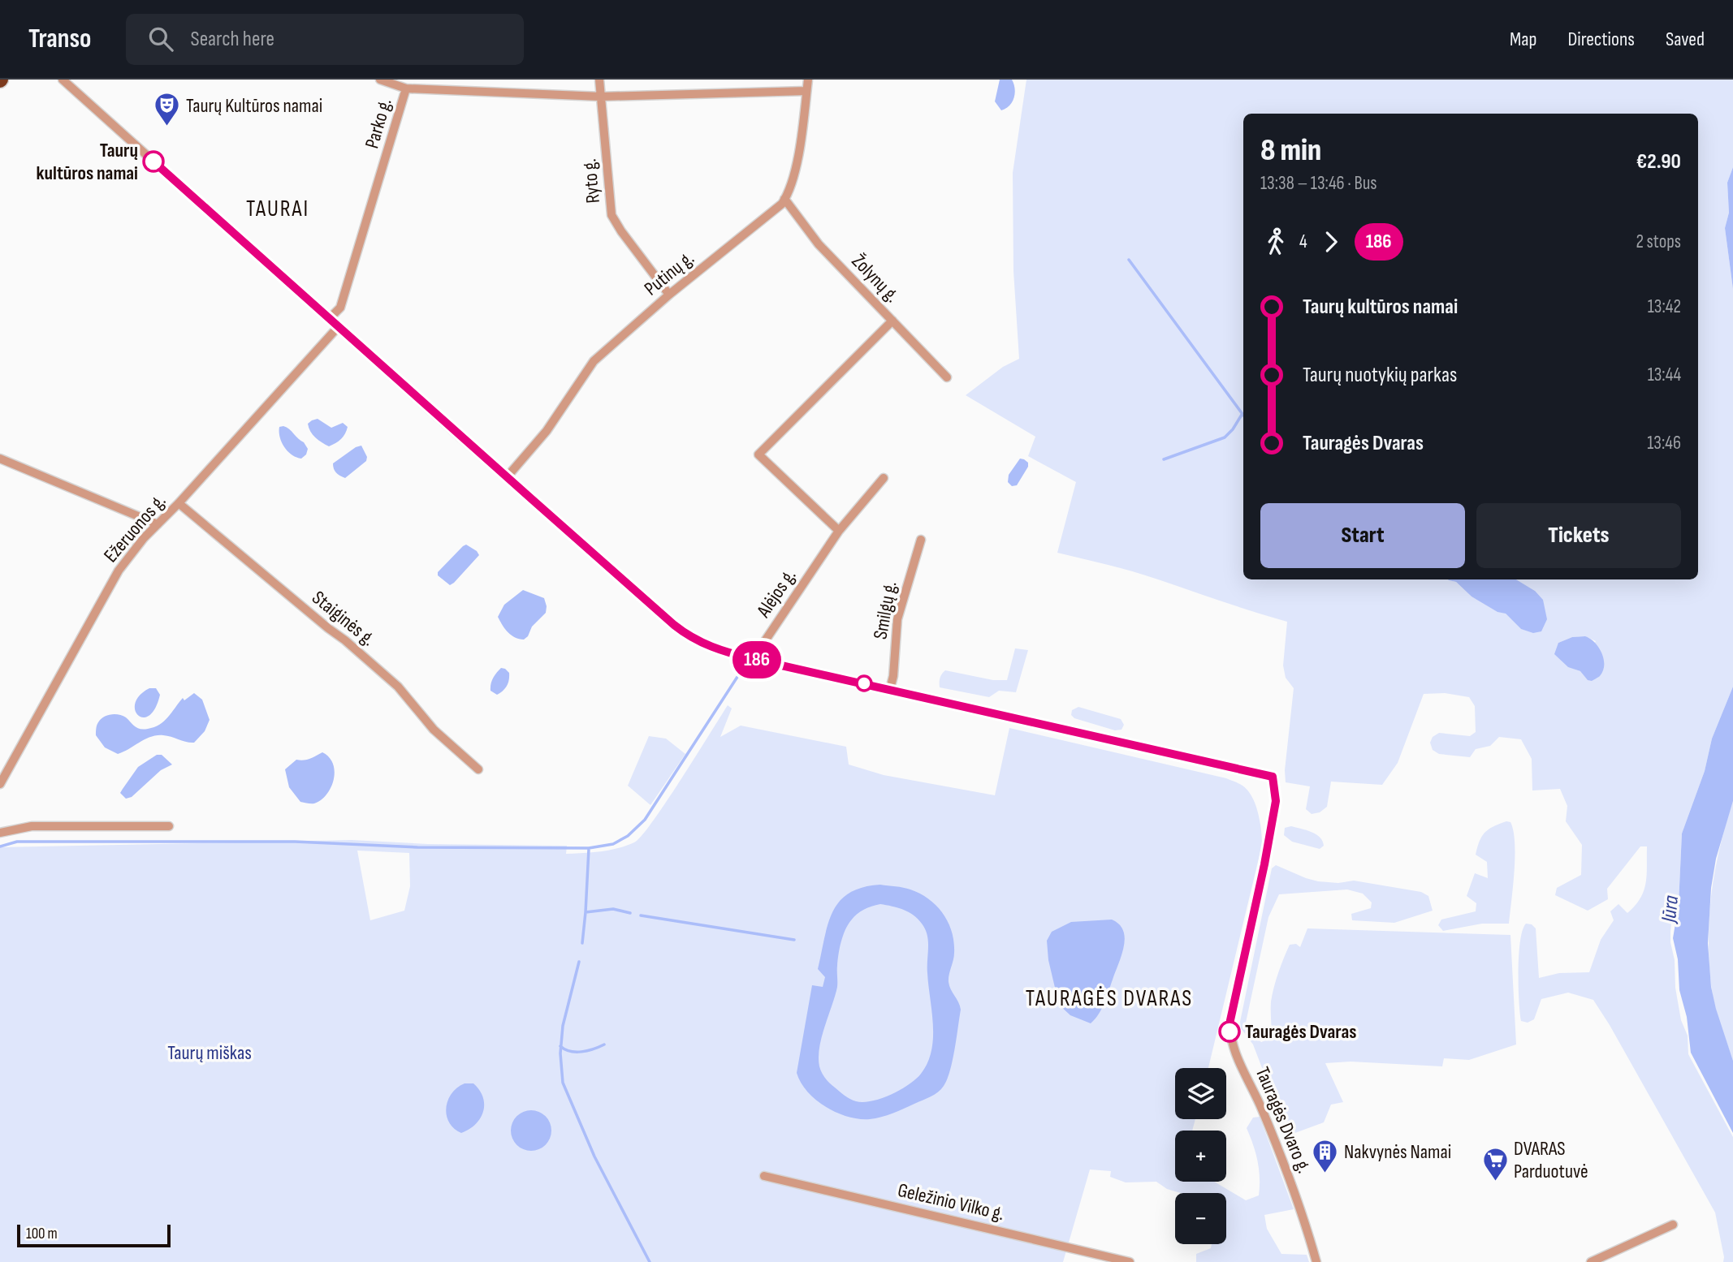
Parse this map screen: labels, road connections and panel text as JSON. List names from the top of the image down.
{
  "streets": {
    "street": [
      "Parko g.",
      "Ryto g.",
      "Putinų g.",
      "Žolynų g.",
      "Ežeruonos g.",
      "Alėjos g.",
      "Smilgų g.",
      "Staiginės g.",
      "Tauragės Dvaro g.",
      "Geležinio Vilko g."
    ]
  },
  "crossings": [
    ["Parko g.", "Ryto g."],
    ["Parko g.", "Putinų g."],
    ["Ryto g.", "Putinų g."],
    ["Putinų g.", "Žolynų g."],
    ["Ežeruonos g.", "Staiginės g."],
    ["Alėjos g.", "Tauragės Dvaro g."],
    ["Smilgų g.", "Tauragės Dvaro g."]
  ],
  "districts": ["TAURAI", "TAURAGĖS DVARAS"],
  "water": ["Jūra"],
  "parks": ["Taurų miškas"],
  "places": {
    "theatre": ["Taurų Kultūros namai"],
    "other": ["Taurų kultūros namai", "Tauragės Dvaras"],
    "building": ["Nakvynės Namai"],
    "supermarket": ["DVARAS Parduotuvė"]
  },
  "lines": ["bus line 186"],
  "scale_bar": "100 m",
  "page": {
    "header": "Transo",
    "search": "Search here",
    "nav": ["Map", "Directions", "Saved"],
    "on_map": "186",
    "heading": ["8 min", "13:38 – 13:46 · Bus", "€2.90"],
    "legs": ["4", "186", "2 stops"],
    "list": [
      {
        "name": "Taurų kultūros namai",
        "value": "13:42"
      },
      {
        "name": "Taurų nuotykių parkas",
        "value": "13:44"
      },
      {
        "name": "Tauragės Dvaras",
        "value": "13:46"
      }
    ],
    "buttons": ["Start", "Tickets"],
    "map_buttons": ["+", "−"],
    "scale": "100 m"
  }
}
